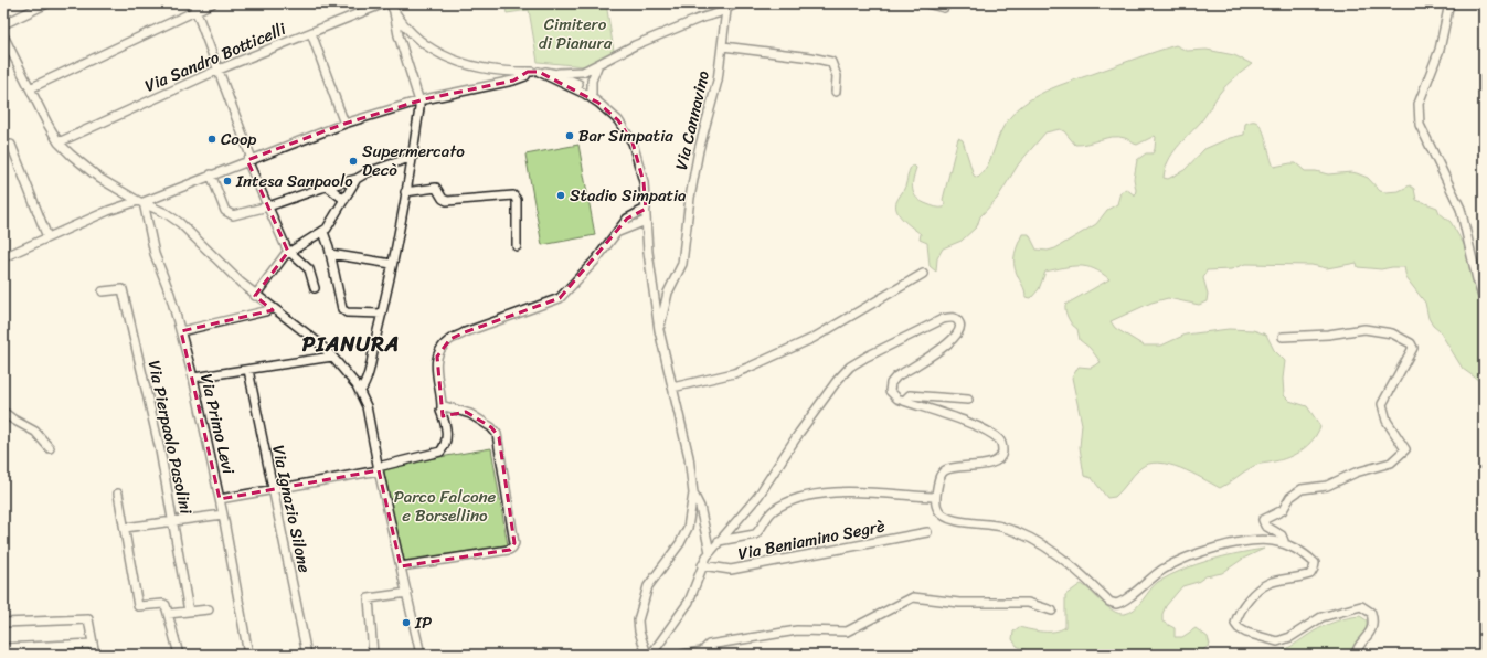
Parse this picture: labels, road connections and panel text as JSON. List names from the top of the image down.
{
  "streets": {
    "street": [
      "Via Sandro Botticelli",
      "Via Cannavino",
      "Via Primo Levi",
      "Via Pierpaolo Pasolini",
      "Via Ignazio Silone",
      "Via Beniamino Segrè"
    ]
  },
  "districts": ["PIANURA"],
  "parks": ["Cimitero di Pianura", "Parco Falcone e Borsellino"],
  "places": [
    "Bar Simpatia",
    "Coop",
    "Supermercato Decò",
    "Intesa Sanpaolo",
    "Stadio Simpatia",
    "IP"
  ]
}
